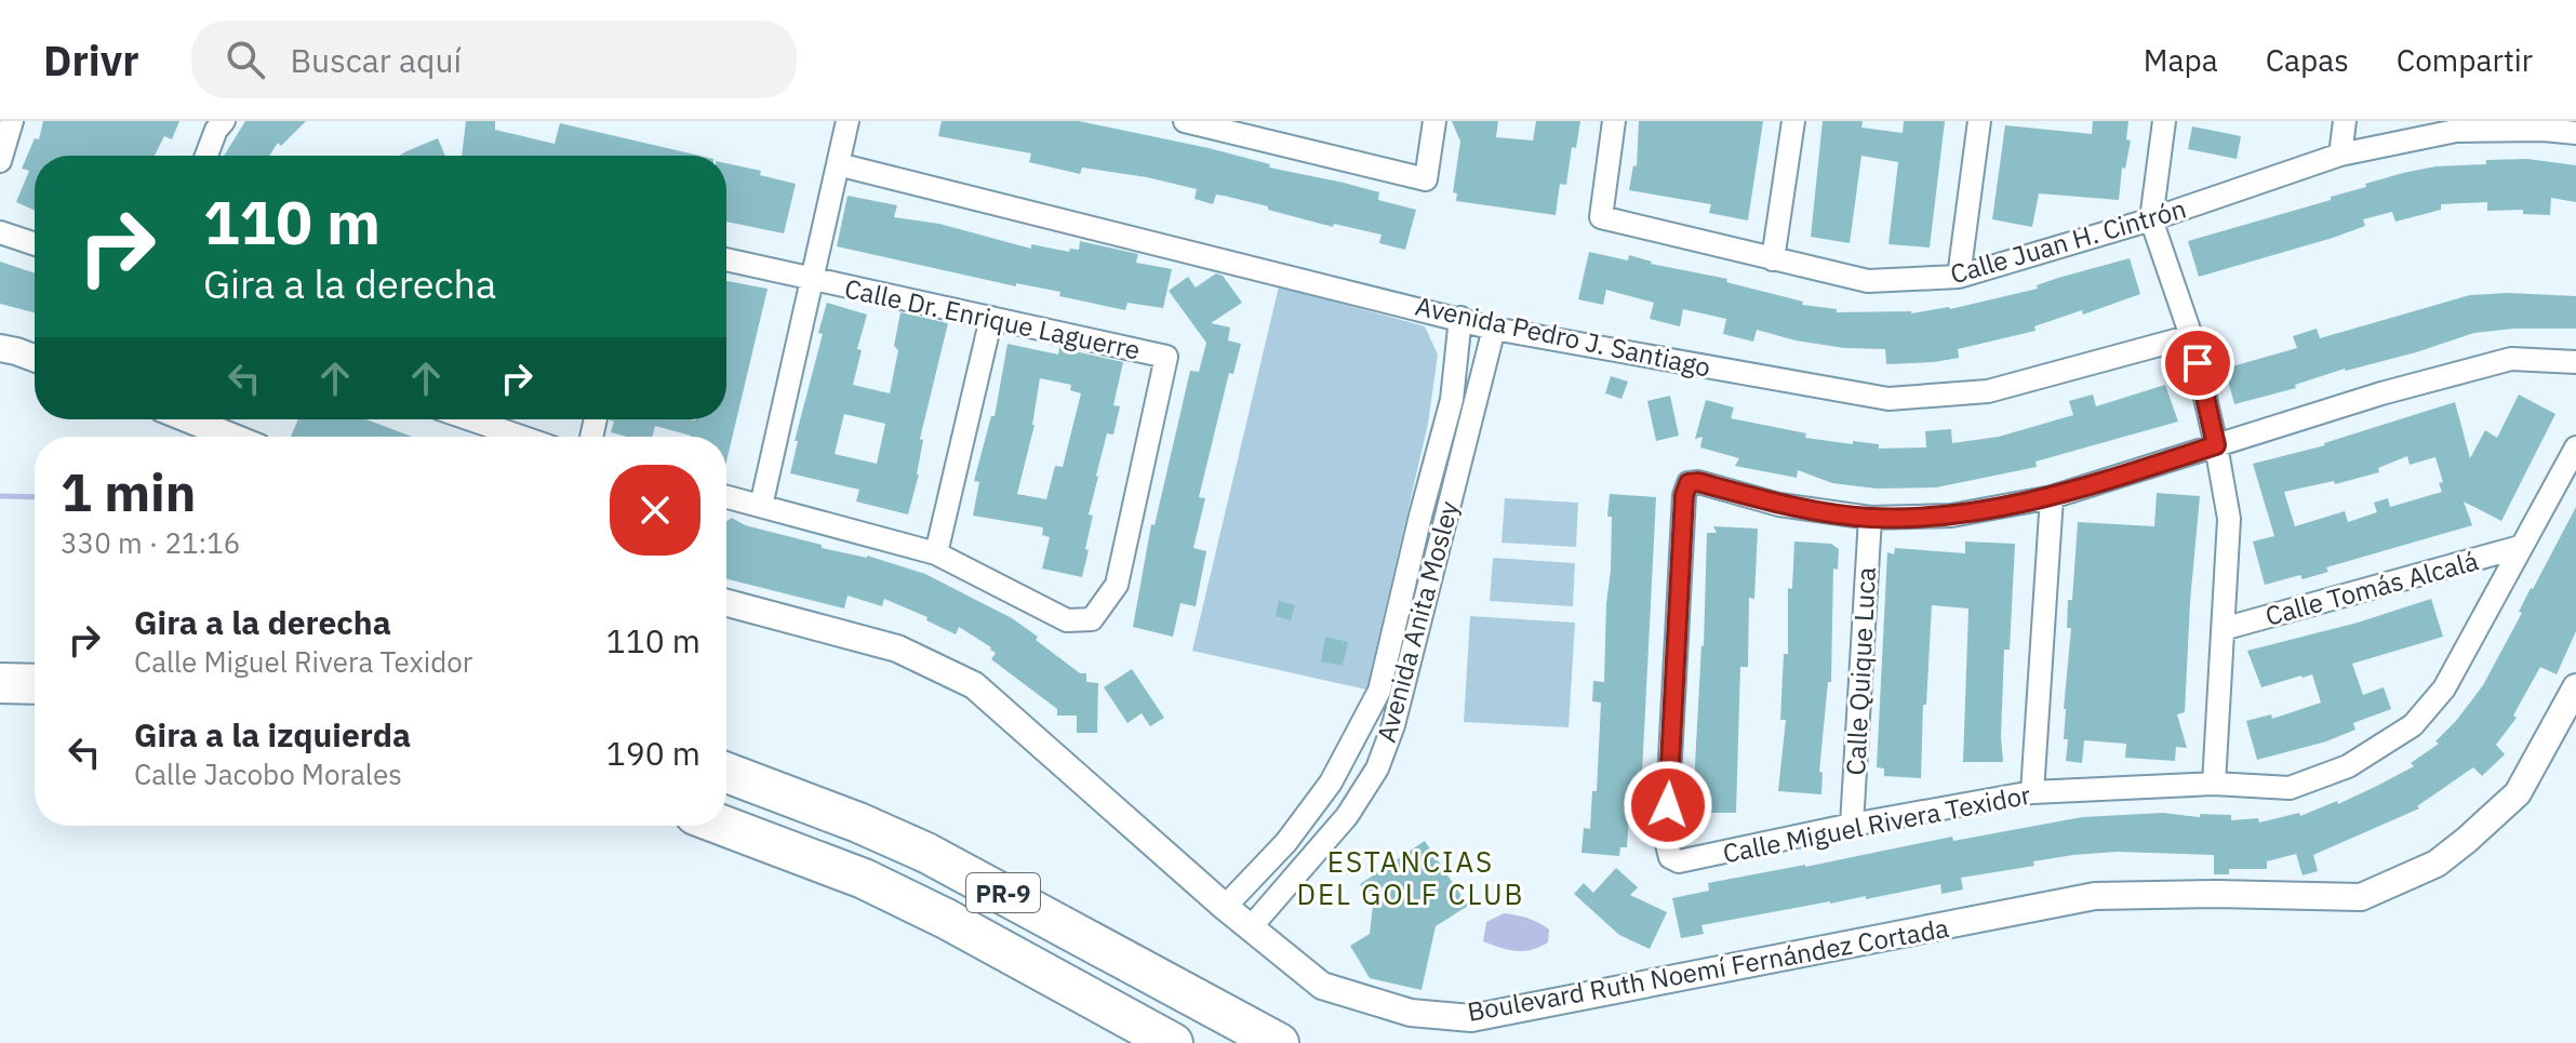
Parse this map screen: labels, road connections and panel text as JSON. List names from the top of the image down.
{
  "streets": {
    "highway": ["PR-9"],
    "street": [
      "Calle Juan H. Cintrón",
      "Calle Dr. Enrique Laguerre",
      "Avenida Pedro J. Santiago",
      "Calle Tomás Alcalá",
      "Avenida Anita Mosley",
      "Calle Quique Luca",
      "Calle Miguel Rivera Texidor",
      "Boulevard Ruth Noemí Fernández Cortada"
    ]
  },
  "crossings": [
    ["Avenida Pedro J. Santiago", "Avenida Anita Mosley"],
    ["Calle Tomás Alcalá", "Calle Miguel Rivera Texidor"],
    ["Avenida Anita Mosley", "Boulevard Ruth Noemí Fernández Cortada"],
    ["Calle Quique Luca", "Calle Miguel Rivera Texidor"]
  ],
  "districts": ["ESTANCIAS DEL GOLF CLUB"],
  "page": {
    "header": "Drivr",
    "search": "Buscar aquí",
    "nav": ["Mapa", "Capas", "Compartir"],
    "turn": ["110 m", "Gira a la derecha"],
    "heading": ["1 min", "330 m · 21:16"],
    "list": [
      {
        "name": "Gira a la derecha",
        "note": "Calle Miguel Rivera Texidor",
        "value": "110 m"
      },
      {
        "name": "Gira a la izquierda",
        "note": "Calle Jacobo Morales",
        "value": "190 m"
      }
    ]
  }
}
